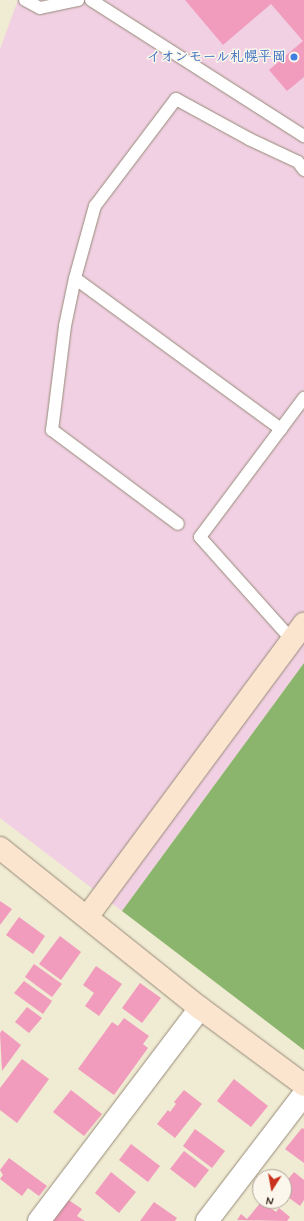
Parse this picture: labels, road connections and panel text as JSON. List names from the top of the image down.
{
  "places": ["イオンモール札幌平岡"],
  "north": "bottom"
}
